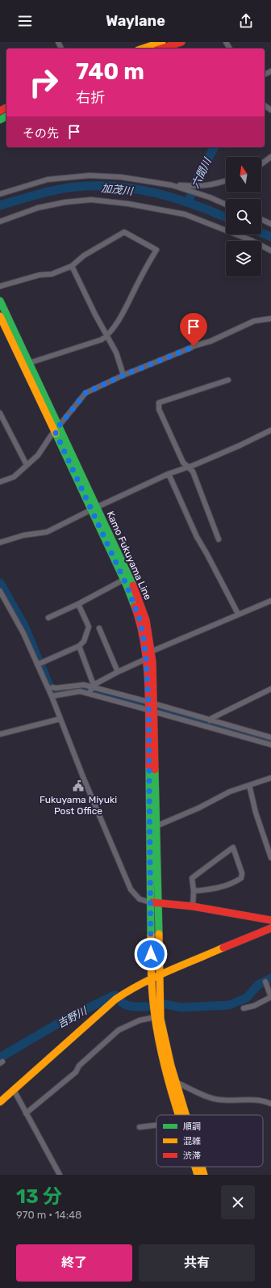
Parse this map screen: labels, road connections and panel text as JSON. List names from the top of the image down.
{
  "streets": {
    "main road": ["Kamo Fukuyama Line"]
  },
  "water": ["六間川", "加茂川", "吉野川"],
  "places": {
    "public building": ["Fukuyama Miyuki Post Office"]
  },
  "legend": ["順調", "混雑", "渋滞"],
  "north": "top",
  "page": {
    "header": "Waylane",
    "turn": ["740 m", "右折"],
    "then": "その先",
    "heading": ["13 分", "970 m · 14:48"],
    "buttons": ["終了", "共有"]
  }
}
